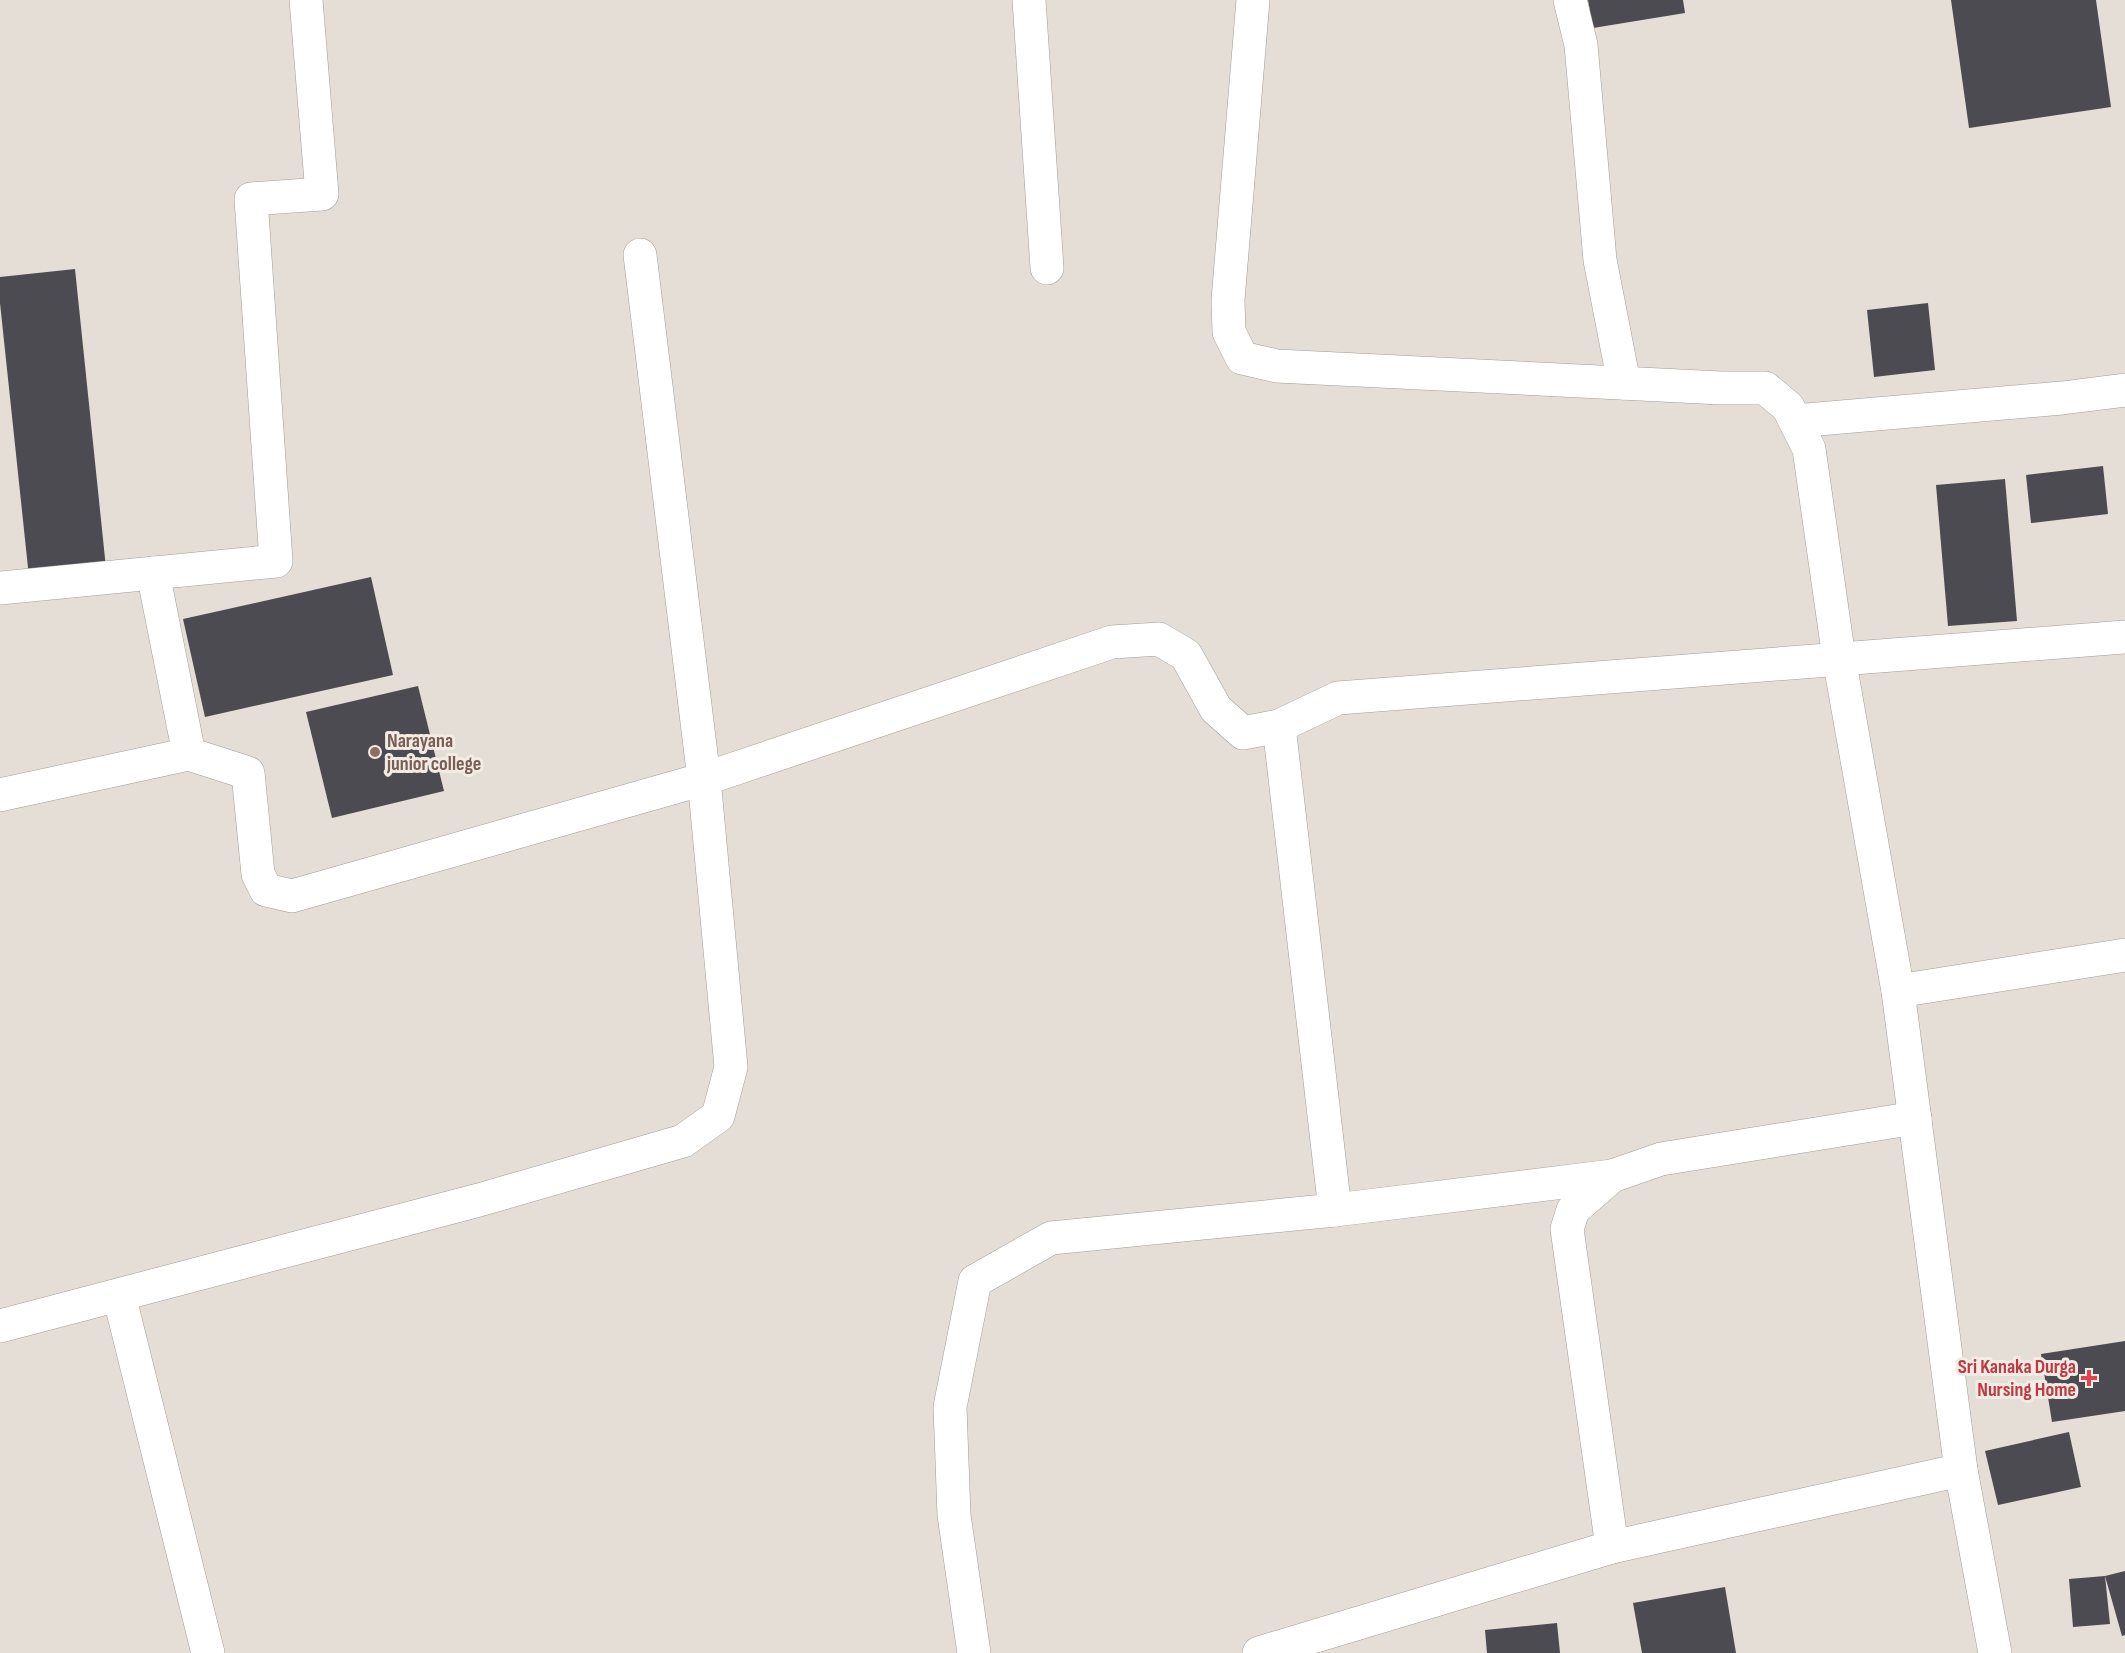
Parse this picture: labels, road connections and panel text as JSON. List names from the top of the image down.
{
  "places": {
    "other": ["Narayana junior college"],
    "health": ["Sri Kanaka Durga Nursing Home"]
  }
}
